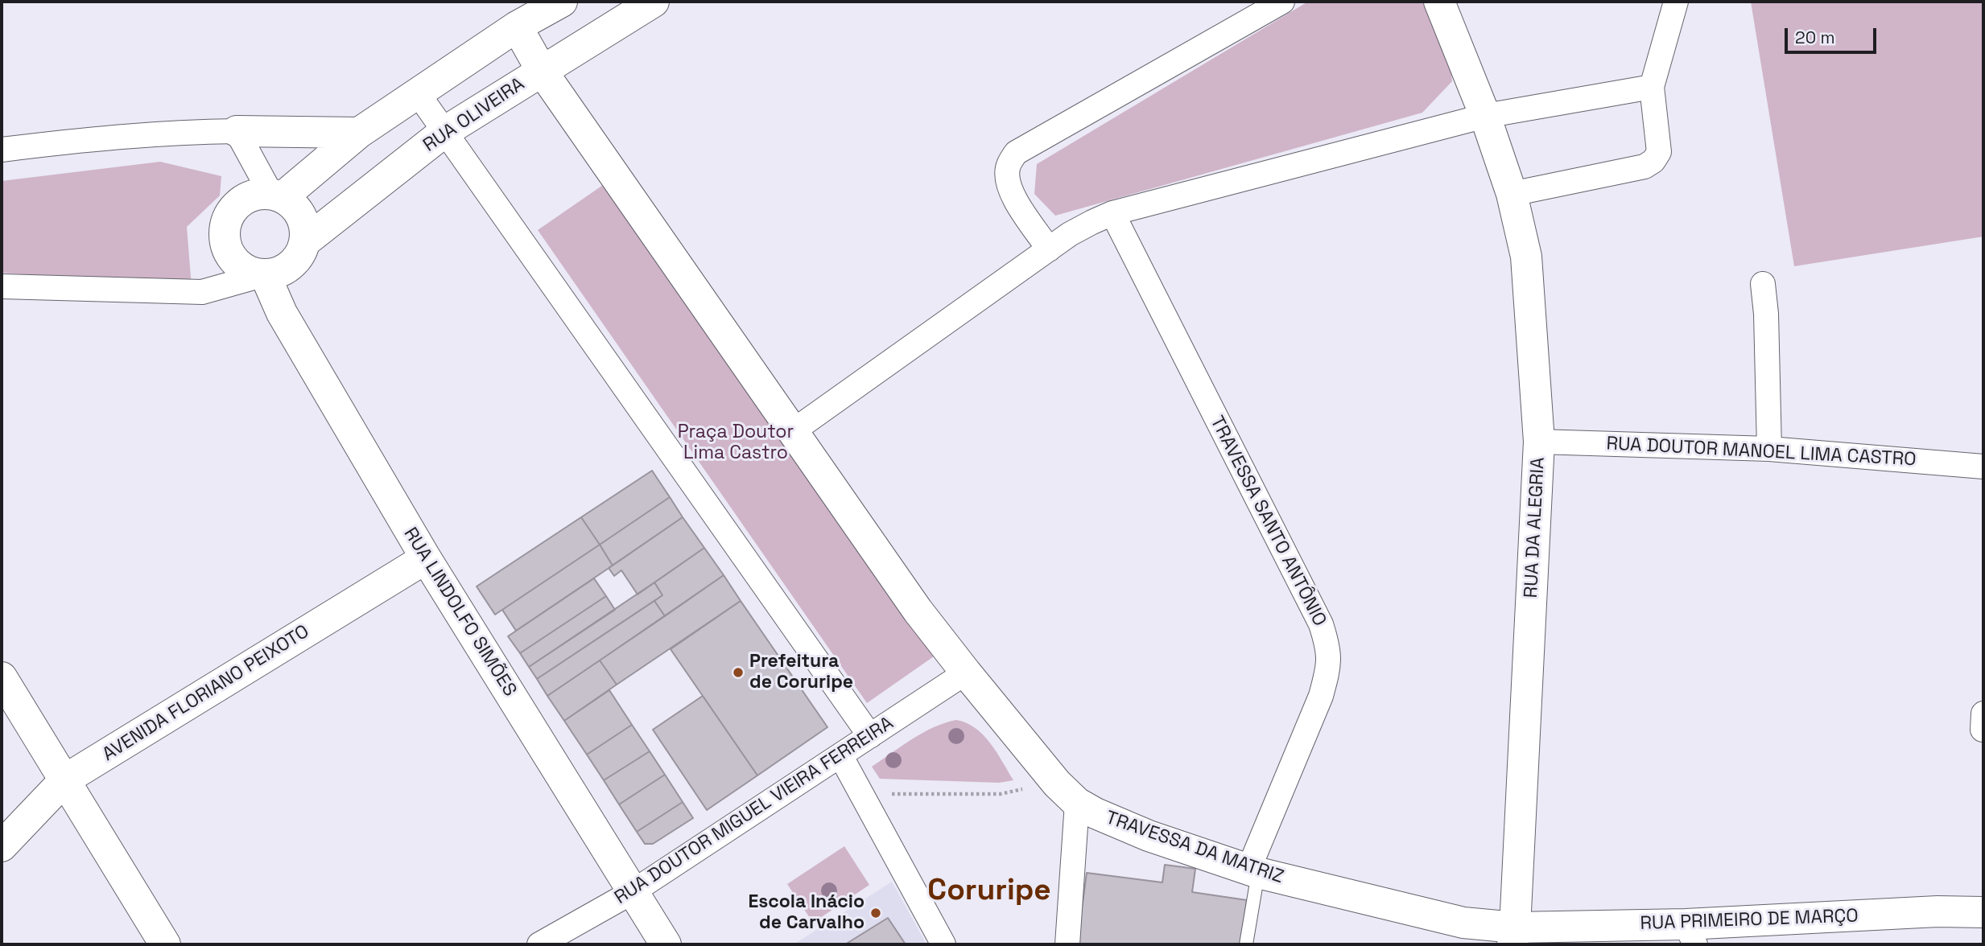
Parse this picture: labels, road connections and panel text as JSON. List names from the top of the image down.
{
  "streets": {
    "street": [
      "RUA OLIVEIRA",
      "RUA DOUTOR MANOEL LIMA CASTRO",
      "TRAVESSA SANTO ANTÔNIO",
      "RUA DA ALEGRIA",
      "RUA LINDOLFO SIMÕES",
      "AVENIDA FLORIANO PEIXOTO",
      "RUA DOUTOR MIGUEL VIEIRA FERREIRA",
      "TRAVESSA DA MATRIZ",
      "RUA PRIMEIRO DE MARÇO"
    ]
  },
  "crossings": [
    ["RUA OLIVEIRA", "RUA LINDOLFO SIMÕES"],
    ["RUA DOUTOR MANOEL LIMA CASTRO", "RUA DA ALEGRIA"],
    ["TRAVESSA SANTO ANTÔNIO", "TRAVESSA DA MATRIZ"],
    ["RUA DA ALEGRIA", "TRAVESSA DA MATRIZ"],
    ["RUA DA ALEGRIA", "RUA PRIMEIRO DE MARÇO"],
    ["RUA LINDOLFO SIMÕES", "AVENIDA FLORIANO PEIXOTO"],
    ["RUA LINDOLFO SIMÕES", "RUA DOUTOR MIGUEL VIEIRA FERREIRA"],
    ["RUA DOUTOR MIGUEL VIEIRA FERREIRA", "TRAVESSA DA MATRIZ"],
    ["TRAVESSA DA MATRIZ", "RUA PRIMEIRO DE MARÇO"]
  ],
  "districts": ["Coruripe"],
  "parks": ["Praça Doutor Lima Castro"],
  "places": ["Prefeitura de Coruripe", "Escola Inácio de Carvalho"],
  "scale_bar": "20 m"
}
